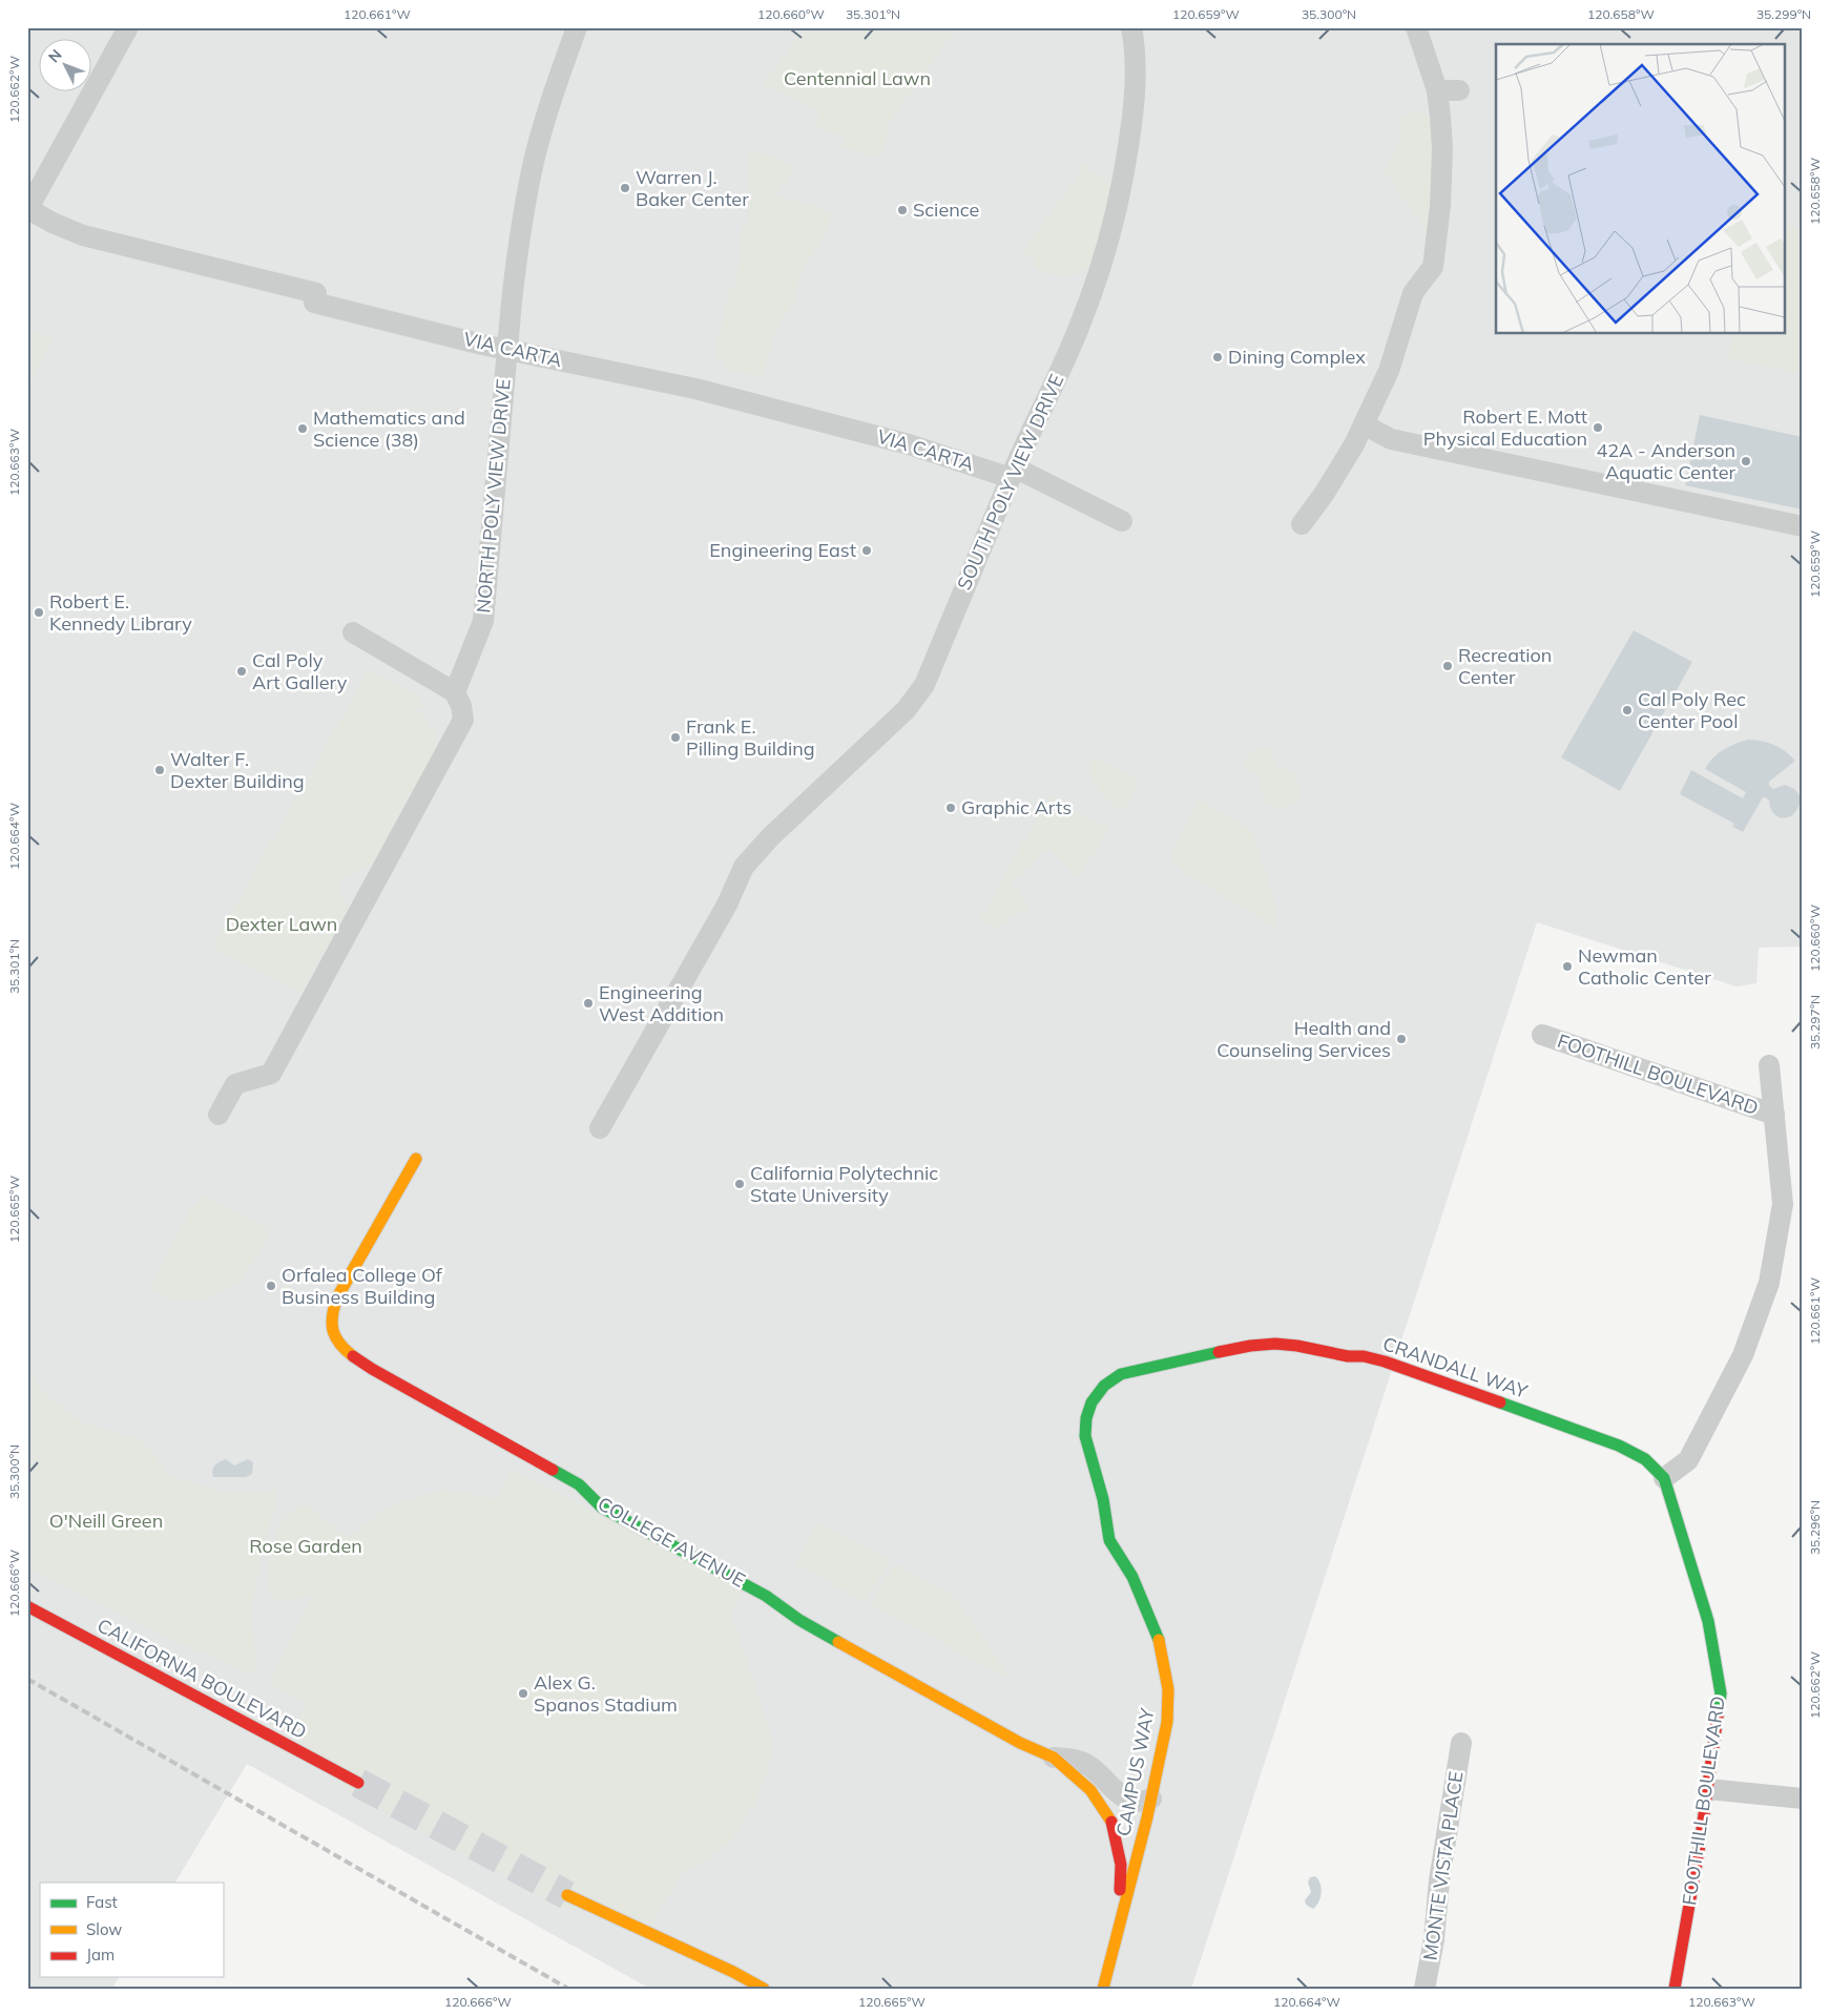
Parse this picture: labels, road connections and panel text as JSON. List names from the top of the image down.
{
  "streets": {
    "street": [
      "VIA CARTA",
      "SOUTH POLY VIEW DRIVE",
      "NORTH POLY VIEW DRIVE",
      "FOOTHILL BOULEVARD",
      "CRANDALL WAY",
      "COLLEGE AVENUE",
      "CALIFORNIA BOULEVARD",
      "CAMPUS WAY",
      "MONTE VISTA PLACE"
    ]
  },
  "crossings": [
    ["VIA CARTA", "SOUTH POLY VIEW DRIVE"],
    ["VIA CARTA", "NORTH POLY VIEW DRIVE"],
    ["FOOTHILL BOULEVARD", "CRANDALL WAY"],
    ["CRANDALL WAY", "CAMPUS WAY"],
    ["COLLEGE AVENUE", "CAMPUS WAY"]
  ],
  "parks": [
    "Centennial Lawn",
    "Dexter Lawn",
    "O'Neill Green",
    "Rose Garden"
  ],
  "places": [
    "Warren J. Baker Center",
    "Science",
    "Dining Complex",
    "Robert E. Mott Physical Education",
    "Mathematics and Science (38)",
    "42A - Anderson Aquatic Center",
    "Engineering East",
    "Robert E. Kennedy Library",
    "Recreation Center",
    "Cal Poly Art Gallery",
    "Cal Poly Rec Center Pool",
    "Frank E. Pilling Building",
    "Walter F. Dexter Building",
    "Graphic Arts",
    "Newman Catholic Center",
    "Engineering West Addition",
    "Health and Counseling Services",
    "California Polytechnic State University",
    "Orfalea College Of Business Building",
    "Alex G. Spanos Stadium"
  ],
  "legend": ["Fast", "Slow", "Jam"],
  "north": "top left",
  "coordinates": [
    "120.661°W",
    "120.660°W",
    "35.301°N",
    "120.659°W",
    "35.300°N",
    "120.658°W",
    "35.299°N",
    "120.662°W",
    "120.663°W",
    "120.664°W",
    "35.297°N",
    "120.665°W",
    "35.296°N",
    "120.666°W"
  ]
}
